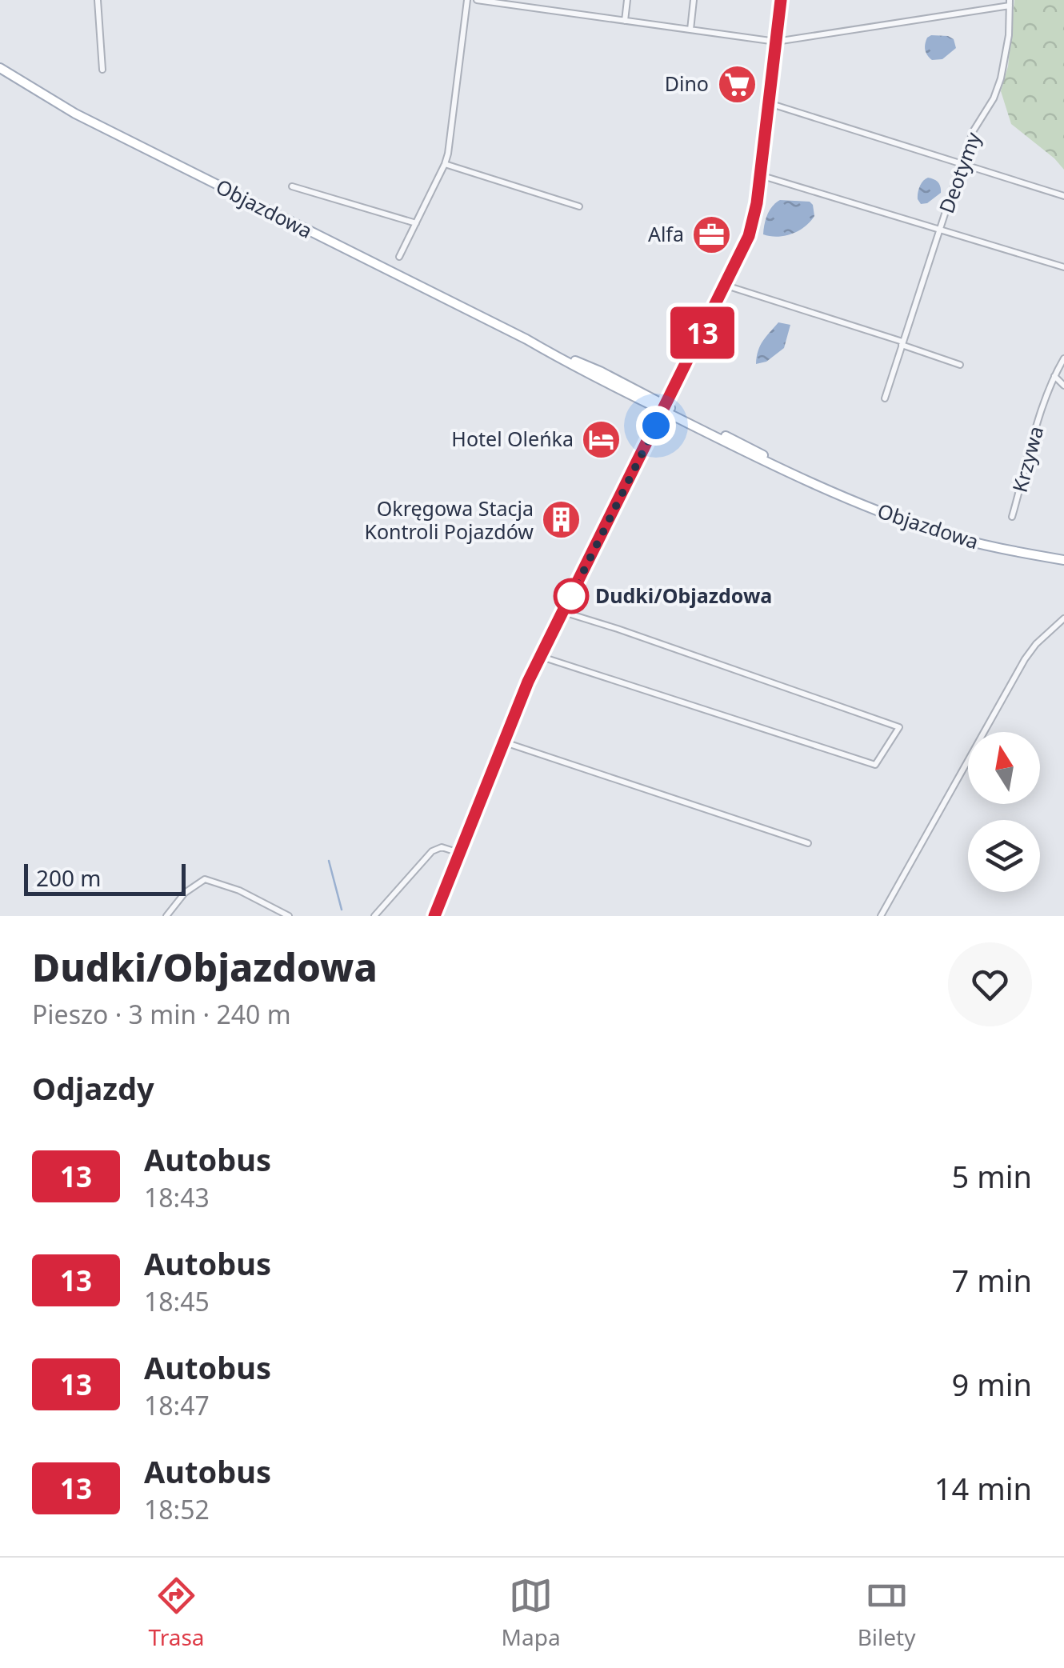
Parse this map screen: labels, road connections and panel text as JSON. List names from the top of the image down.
{
  "streets": {
    "main road": ["Objazdowa"],
    "street": ["Deotymy", "Krzywa"]
  },
  "places": {
    "supermarket": ["Dino"],
    "office": ["Alfa"],
    "hotel": ["Hotel Oleńka"],
    "building": ["Okręgowa Stacja Kontroli Pojazdów"],
    "other": ["Dudki/Objazdowa"]
  },
  "lines": ["bus line 13"],
  "scale_bar": "200 m",
  "north": "top",
  "page": {
    "on_map": "13",
    "scale": "200 m",
    "heading": [
      ["Dudki/Objazdowa", "Pieszo · 3 min · 240 m"],
      "Odjazdy"
    ],
    "list": [
      {
        "mark": "13",
        "name": "Autobus",
        "note": "18:43",
        "value": "5 min"
      },
      {
        "mark": "13",
        "name": "Autobus",
        "note": "18:45",
        "value": "7 min"
      },
      {
        "mark": "13",
        "name": "Autobus",
        "note": "18:47",
        "value": "9 min"
      },
      {
        "mark": "13",
        "name": "Autobus",
        "note": "18:52",
        "value": "14 min"
      }
    ],
    "tabs": ["Trasa", "Mapa", "Bilety"]
  }
}
